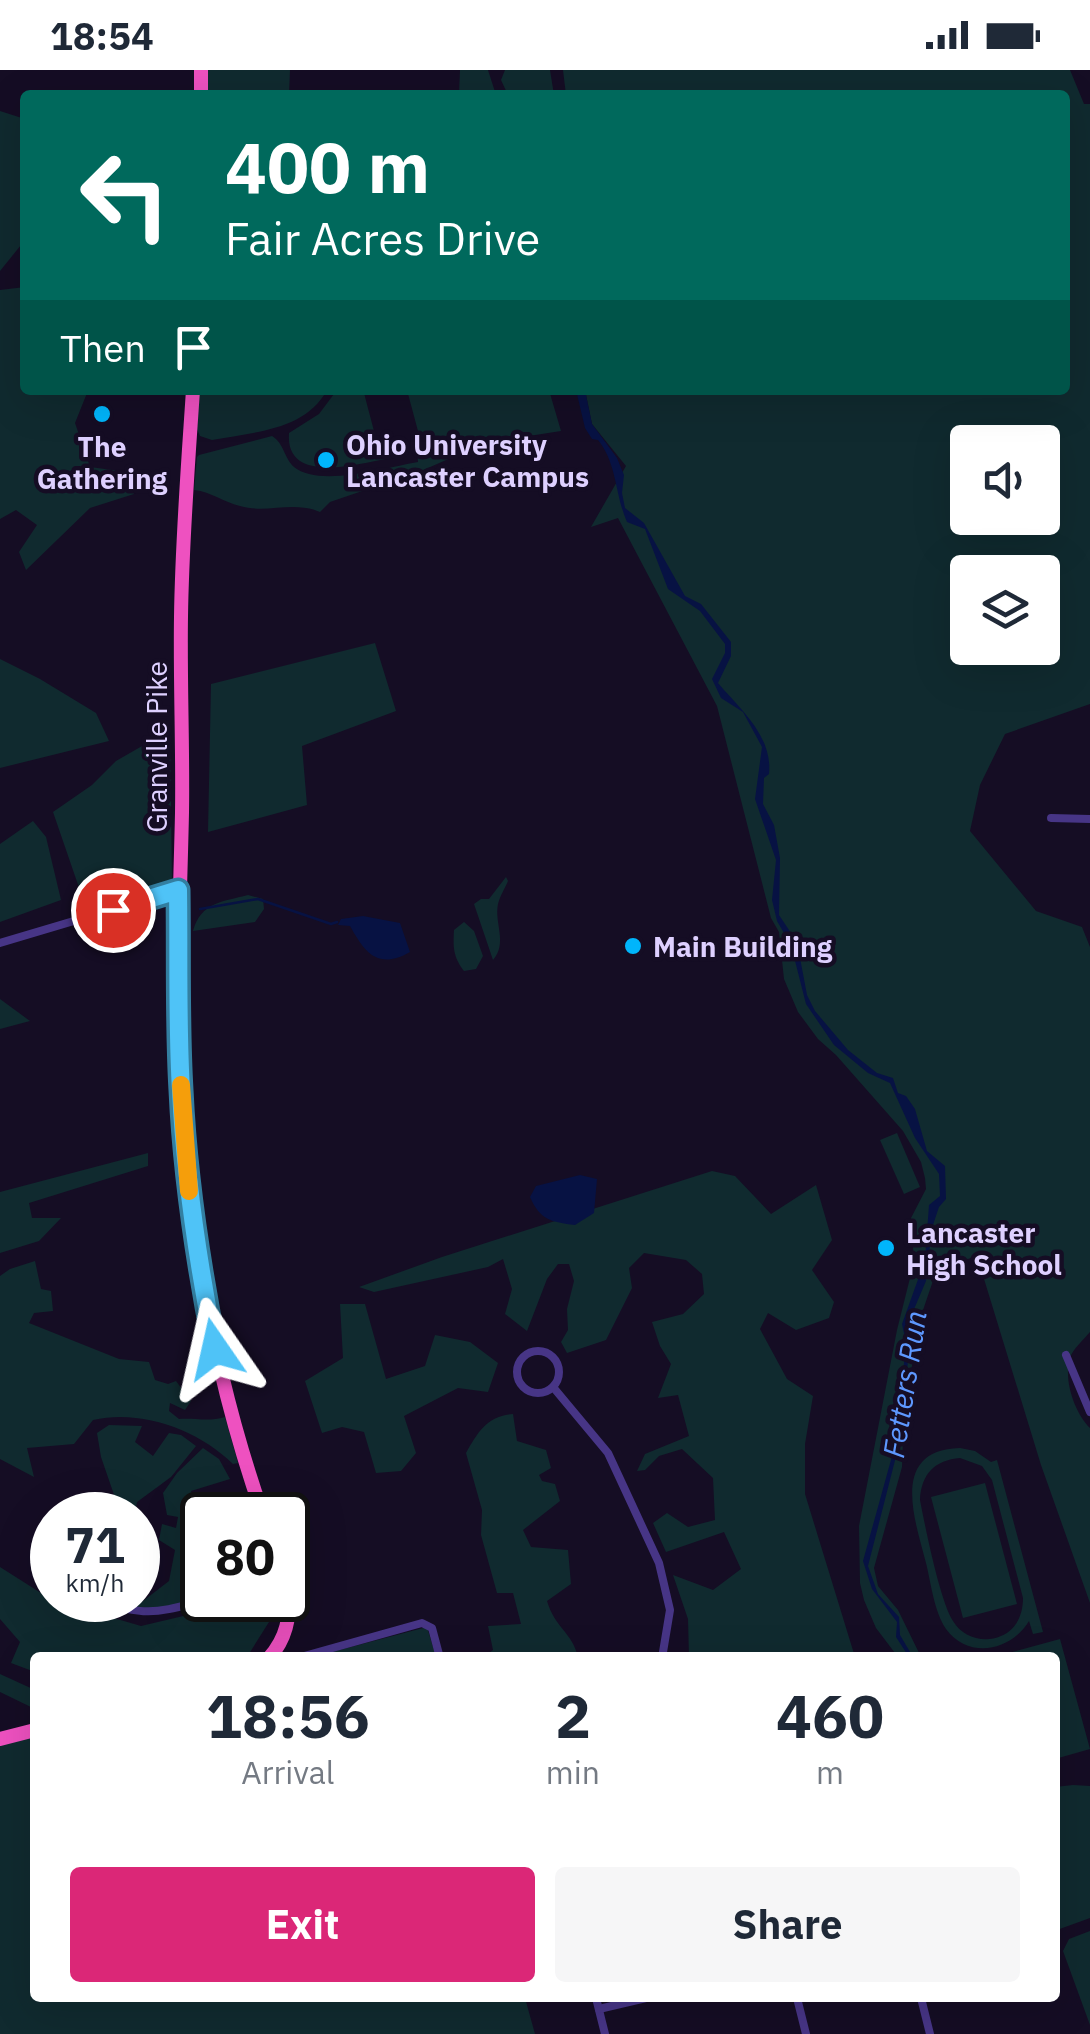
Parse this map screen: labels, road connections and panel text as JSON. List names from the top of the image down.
{
  "streets": {
    "highway": ["Granville Pike"]
  },
  "water": ["Fetters Run"],
  "places": [
    "The Gathering",
    "Ohio University Lancaster Campus",
    "Main Building",
    "Lancaster High School"
  ],
  "page": {
    "status": "18:54",
    "turn": ["400 m", "Fair Acres Drive"],
    "then": "Then",
    "speed": "71 km/h",
    "limit": "80",
    "eta": [
      "18:56",
      "Arrival",
      "2",
      "min",
      "460",
      "m"
    ],
    "buttons": ["Exit", "Share"]
  }
}
